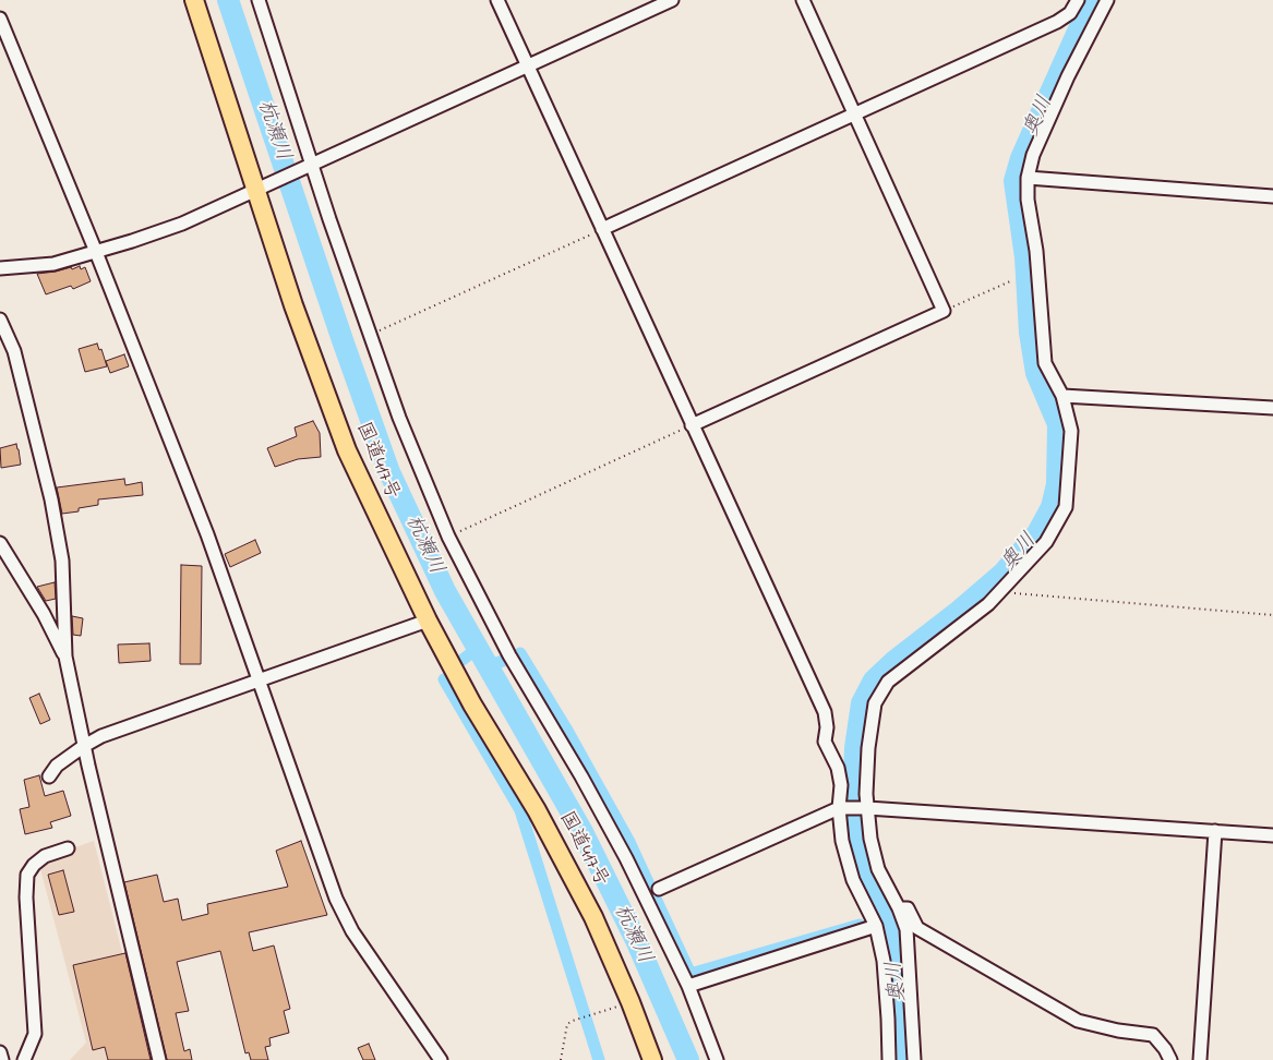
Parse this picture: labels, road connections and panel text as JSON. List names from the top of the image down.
{
  "streets": {
    "highway": ["国道417号"]
  },
  "water": ["奥川", "杭瀬川"]
}
